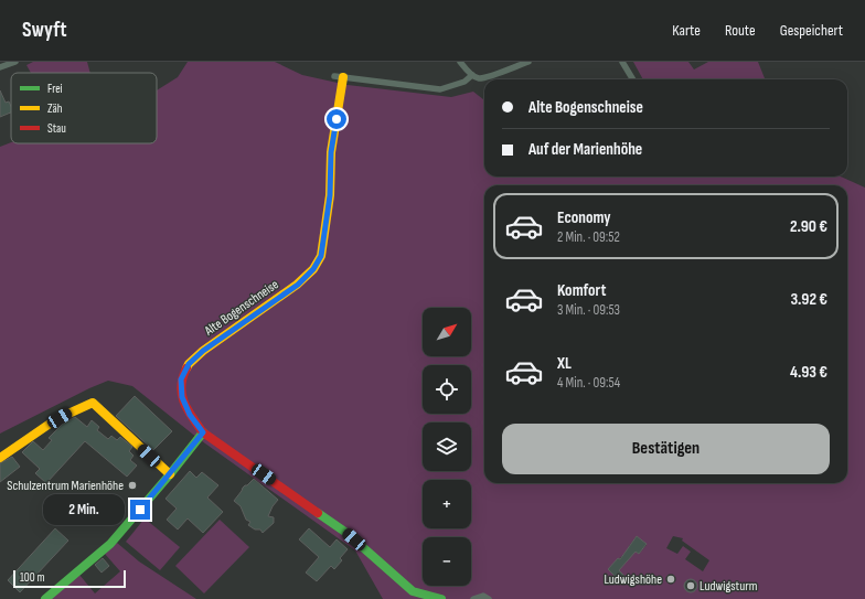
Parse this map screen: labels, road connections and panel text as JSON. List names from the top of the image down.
{
  "streets": {
    "street": ["Alte Bogenschneise"]
  },
  "places": ["Schulzentrum Marienhöhe", "Ludwigshöhe", "Ludwigsturm"],
  "legend": ["Frei", "Zäh", "Stau"],
  "scale_bar": "100 m",
  "north": "top right",
  "page": {
    "header": "Swyft",
    "nav": ["Karte", "Route", "Gespeichert"],
    "banner": ["Alte Bogenschneise", "Auf der Marienhöhe"],
    "list": [
      {
        "name": "Economy",
        "note": "2 Min. · 09:52",
        "value": "2.90 €"
      },
      {
        "name": "Komfort",
        "note": "3 Min. · 09:53",
        "value": "3.92 €"
      },
      {
        "name": "XL",
        "note": "4 Min. · 09:54",
        "value": "4.93 €"
      }
    ],
    "map_buttons": ["+", "−"],
    "buttons": "Bestätigen",
    "bubble": "2 Min.",
    "scale": "100 m"
  }
}
